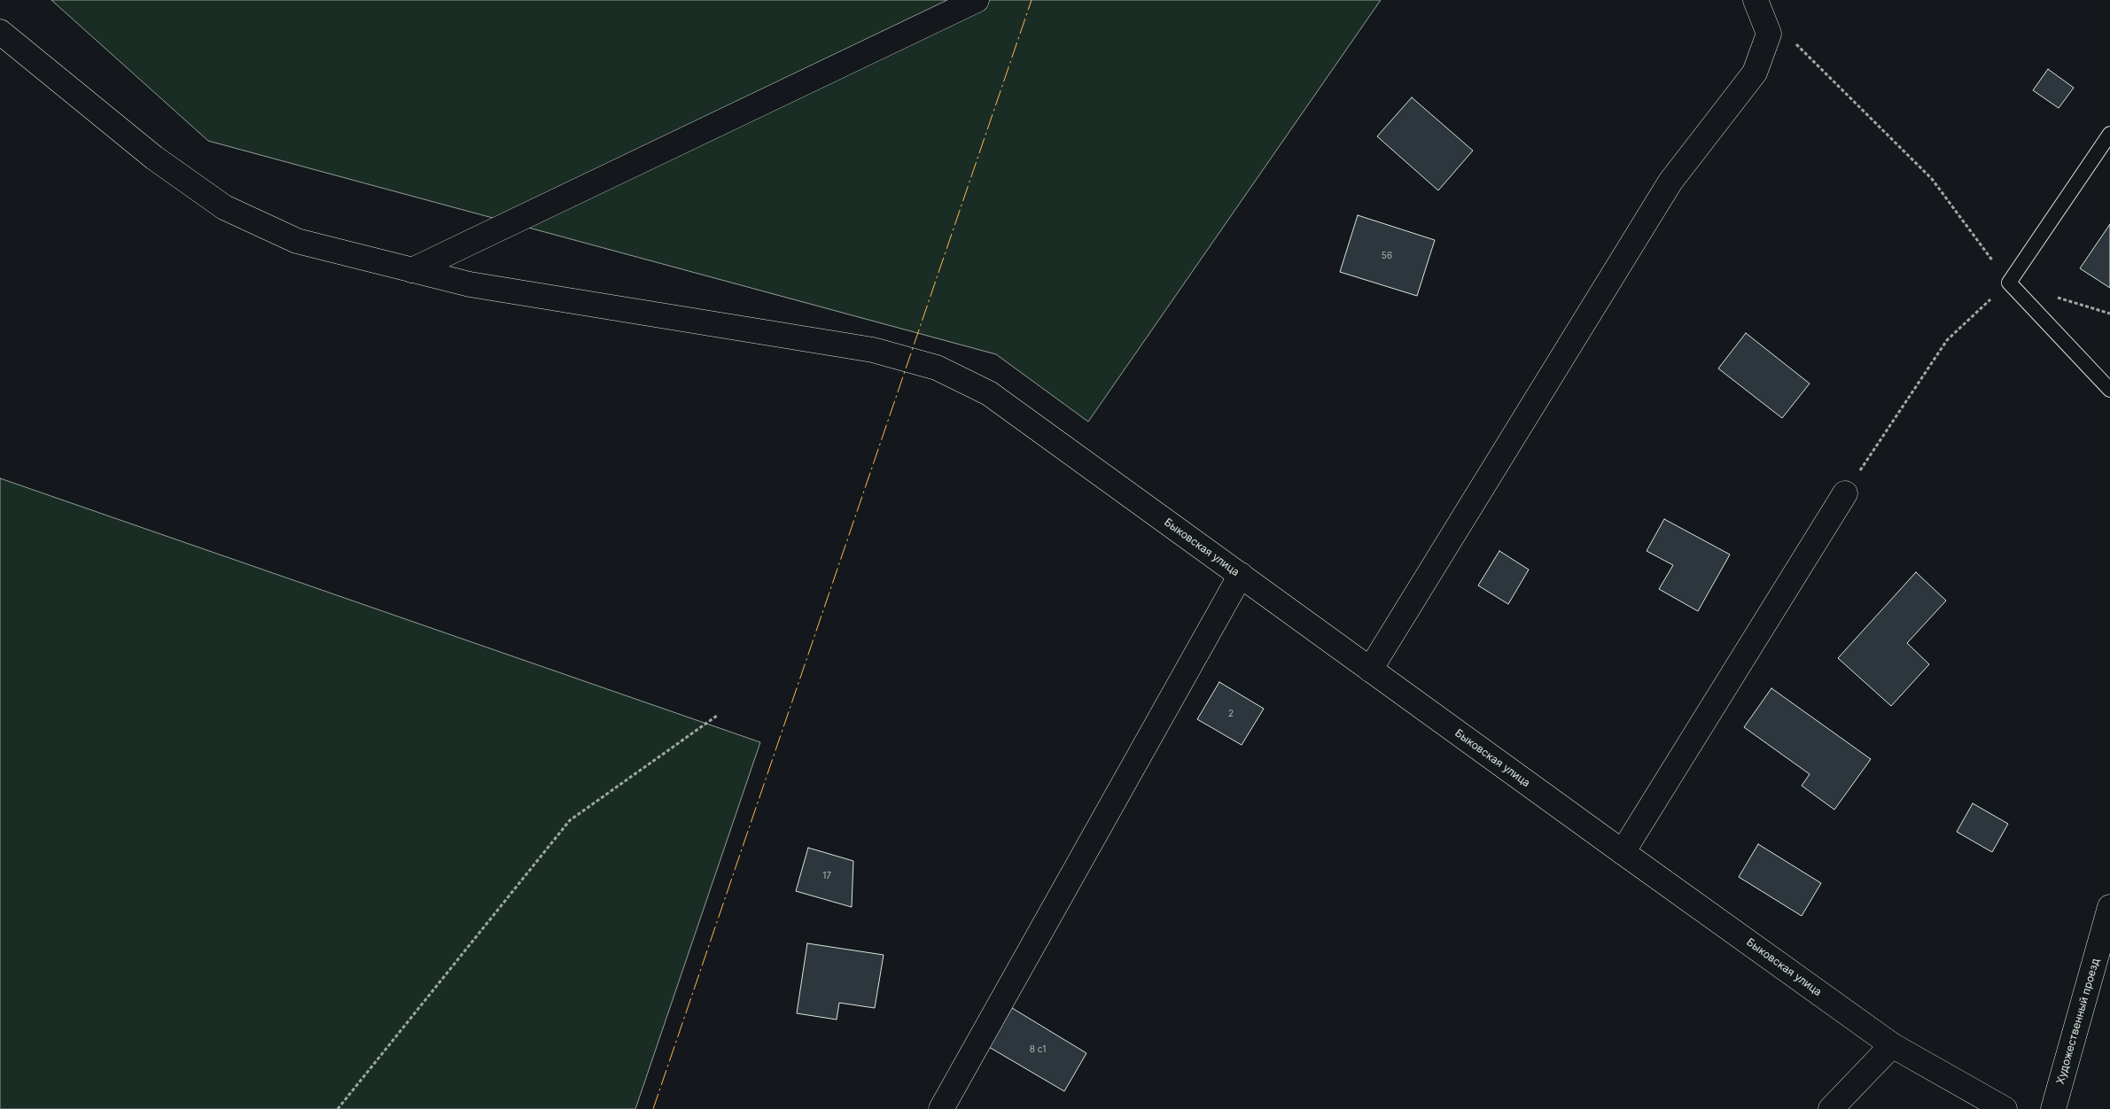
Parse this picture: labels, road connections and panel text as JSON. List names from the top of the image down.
{
  "streets": {
    "street": ["Быковская улица", "Художественный проезд"]
  },
  "house_numbers": [
    "56",
    "2",
    "17",
    "8 с1"
  ]
}
